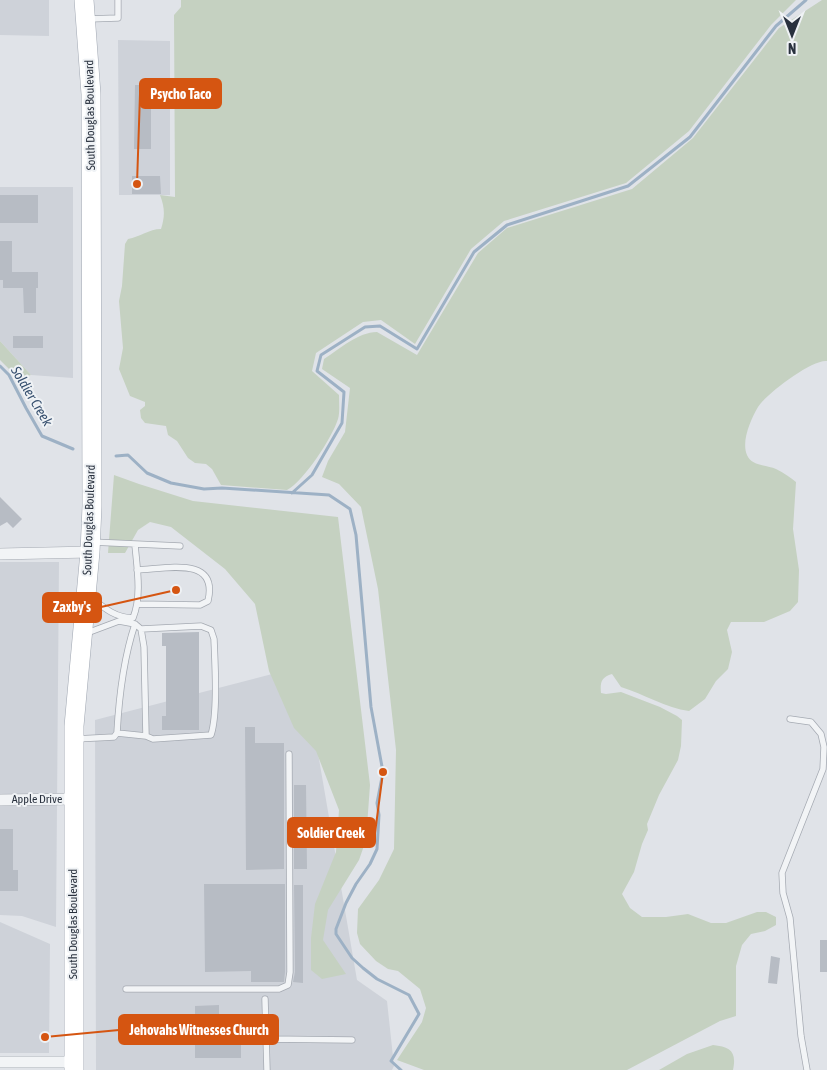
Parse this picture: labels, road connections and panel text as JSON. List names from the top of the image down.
{
  "streets": {
    "main road": ["South Douglas Boulevard"],
    "street": ["Apple Drive"]
  },
  "crossings": [
    ["South Douglas Boulevard", "Apple Drive"]
  ],
  "water": ["Soldier Creek"],
  "places": [
    "Psycho Taco",
    "Zaxby's",
    "Soldier Creek",
    "Jehovahs Witnesses Church"
  ],
  "north": "bottom"
}
